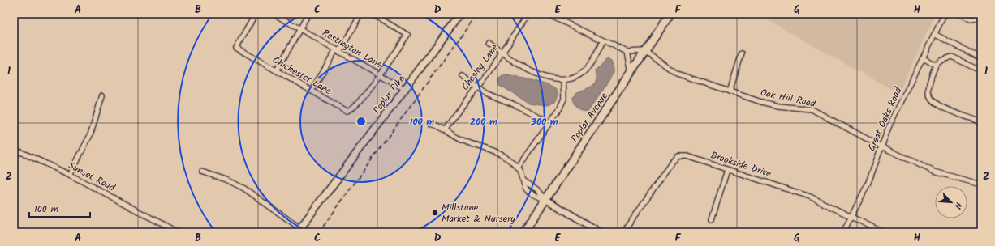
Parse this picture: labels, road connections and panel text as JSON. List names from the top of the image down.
{
  "streets": {
    "main road": ["Poplar Pike", "Poplar Avenue"],
    "street": [
      "Restington Lane",
      "Chesley Lane",
      "Chichester Lane",
      "Oak Hill Road",
      "Great Oaks Road",
      "Brookside Drive",
      "Sunset Road"
    ]
  },
  "crossings": [
    ["Restington Lane", "Chichester Lane"],
    ["Restington Lane", "Poplar Pike"],
    ["Oak Hill Road", "Poplar Avenue"],
    ["Oak Hill Road", "Great Oaks Road"],
    ["Great Oaks Road", "Brookside Drive"]
  ],
  "places": ["Millstone Market & Nursery"],
  "scale_bar": "100 m",
  "north": "bottom right",
  "grid": {
    "columns": [
      "A",
      "B",
      "C",
      "D",
      "E",
      "F",
      "G",
      "H"
    ],
    "rows": ["1", "2"]
  },
  "rings": ["100 m", "200 m", "300 m"]
}
